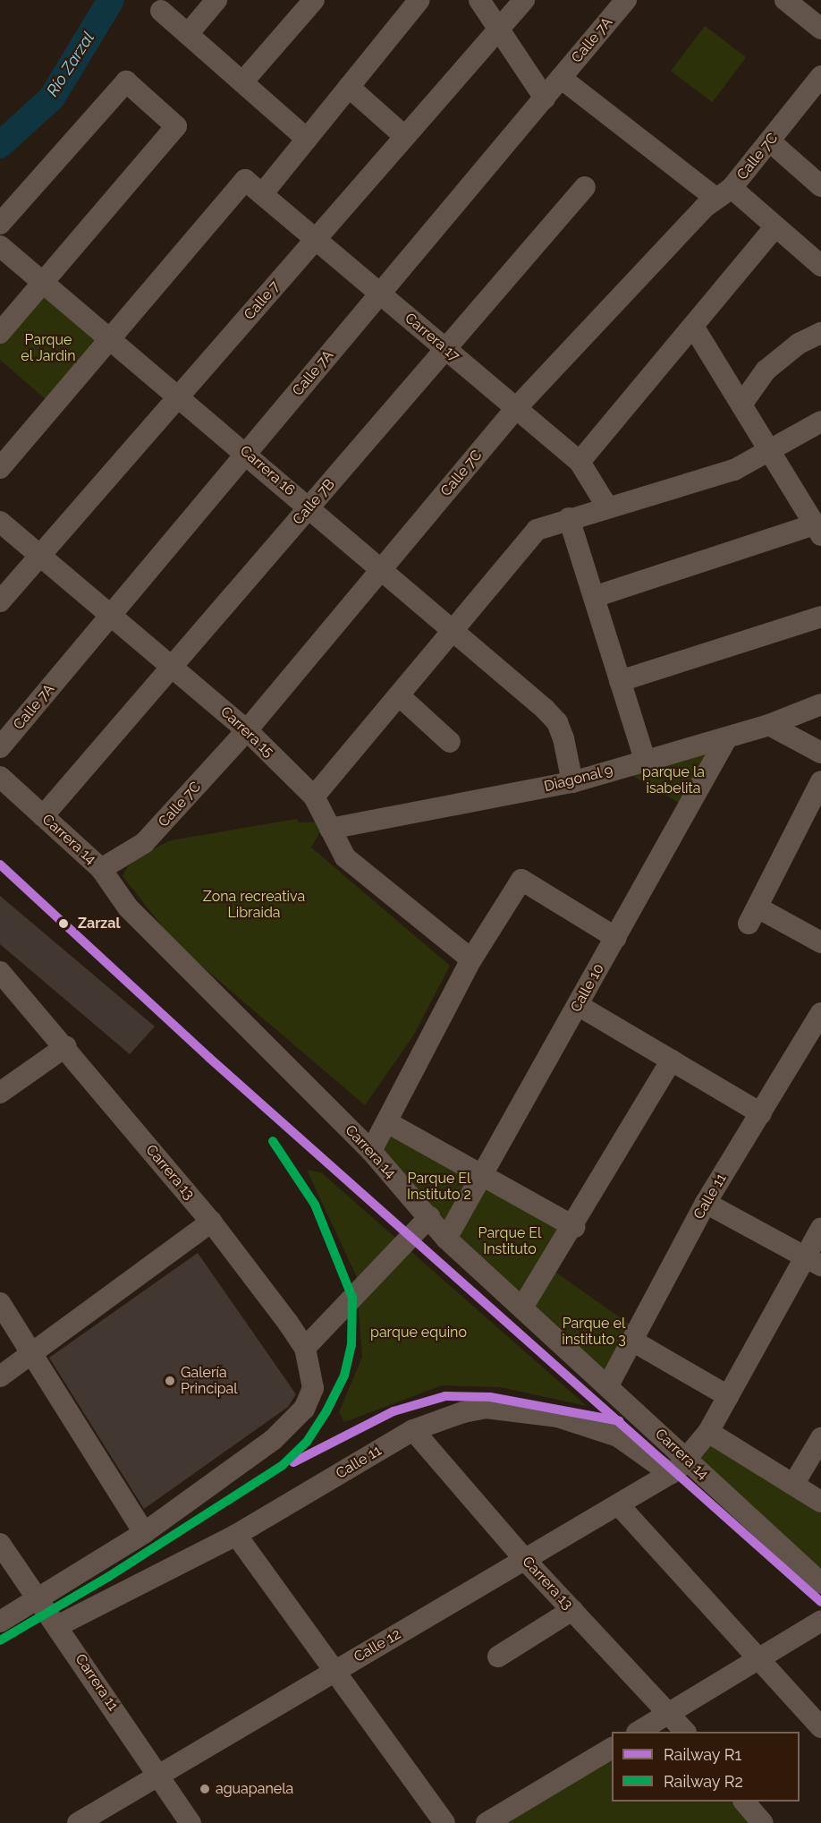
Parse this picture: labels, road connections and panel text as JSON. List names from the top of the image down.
{
  "streets": {
    "street": [
      "Calle 7A",
      "Calle 7C",
      "Calle 7",
      "Carrera 17",
      "Carrera 16",
      "Calle 7B",
      "Carrera 15",
      "Diagonal 9",
      "Carrera 14",
      "Calle 10",
      "Carrera 13",
      "Calle 11",
      "Calle 12",
      "Carrera 11"
    ]
  },
  "crossings": [
    ["Calle 7A", "Carrera 17"],
    ["Calle 7A", "Carrera 16"],
    ["Calle 7A", "Carrera 15"],
    ["Calle 7C", "Carrera 17"],
    ["Calle 7C", "Carrera 16"],
    ["Calle 7C", "Carrera 15"],
    ["Calle 7C", "Carrera 14"],
    ["Calle 7", "Carrera 17"],
    ["Calle 7", "Carrera 16"],
    ["Calle 7", "Carrera 15"],
    ["Carrera 17", "Carrera 16"],
    ["Carrera 17", "Calle 7B"],
    ["Carrera 16", "Calle 7B"],
    ["Carrera 16", "Diagonal 9"],
    ["Calle 7B", "Carrera 15"],
    ["Calle 7B", "Carrera 14"],
    ["Carrera 15", "Diagonal 9"],
    ["Diagonal 9", "Calle 10"],
    ["Carrera 14", "Calle 10"],
    ["Carrera 14", "Calle 11"],
    ["Carrera 14", "Calle 12"],
    ["Carrera 13", "Calle 11"],
    ["Carrera 13", "Calle 12"],
    ["Calle 11", "Calle 12"],
    ["Calle 11", "Carrera 11"],
    ["Calle 12", "Carrera 11"]
  ],
  "water": ["Río Zarzal"],
  "parks": [
    "Parque el Jardin",
    "parque la isabelita",
    "Zona recreativa Libraida",
    "Parque El Instituto 2",
    "Parque El Instituto",
    "Parque el instituto 3",
    "parque equino"
  ],
  "places": ["Zarzal", "Galería Principal", "aguapanela"],
  "lines": ["rail line R1", "rail line R2"],
  "legend": ["Railway R1", "Railway R2"]
}
